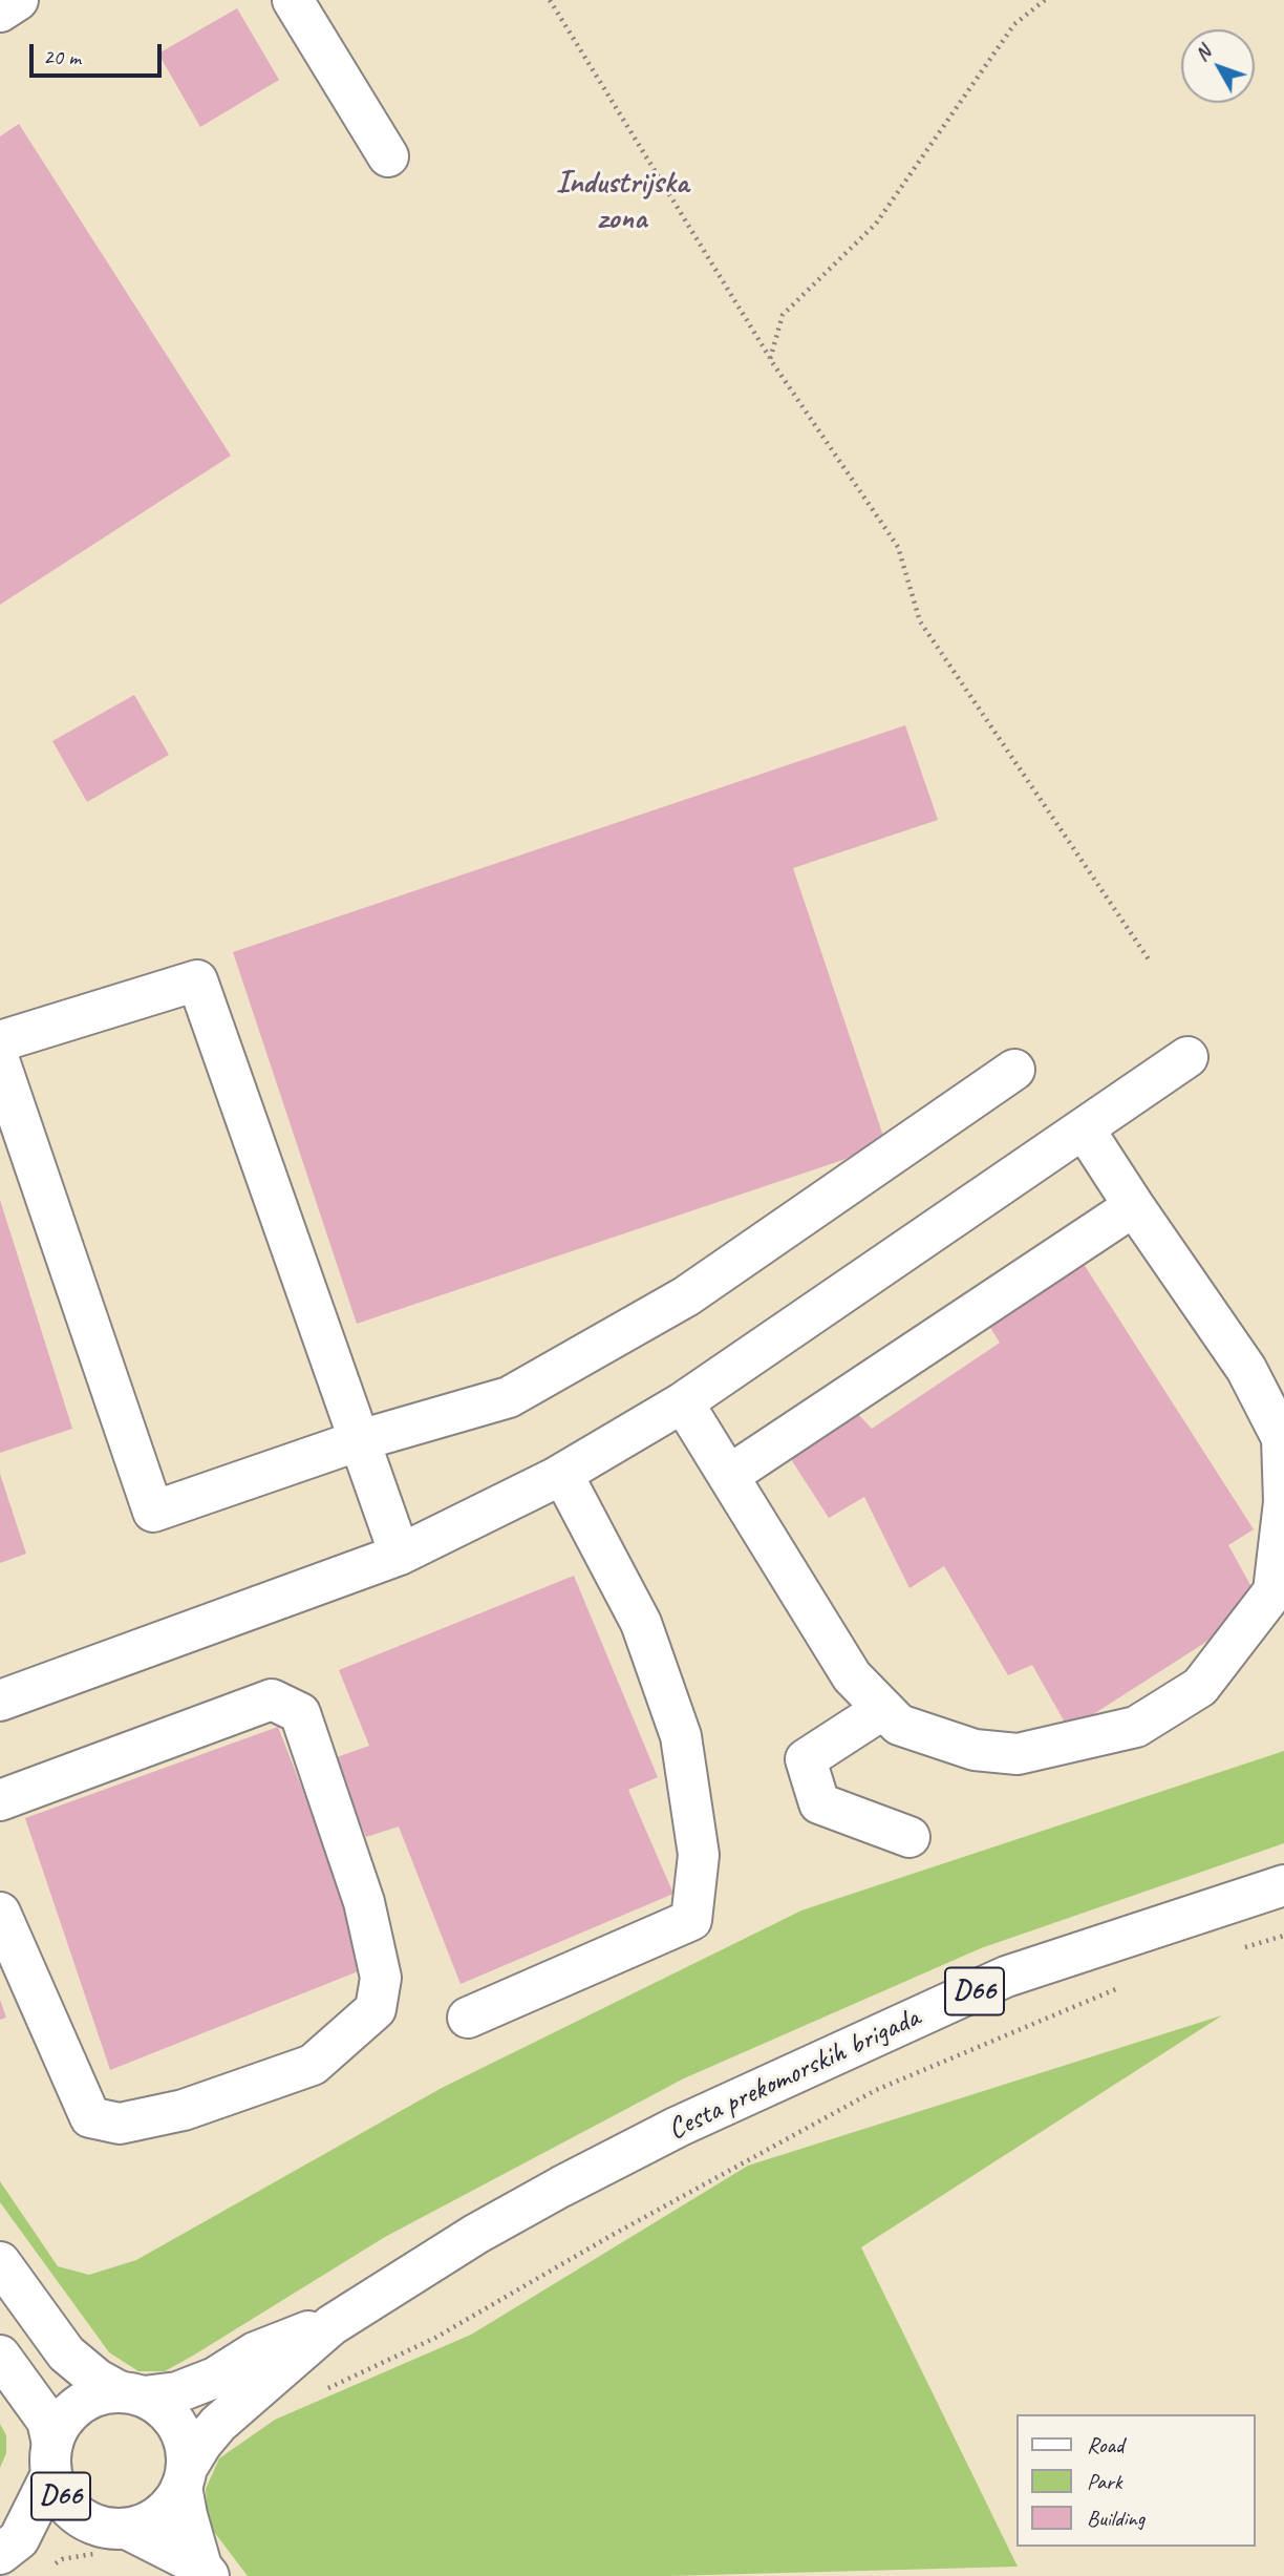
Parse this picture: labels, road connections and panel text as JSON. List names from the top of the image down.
{
  "streets": {
    "main road": ["D66", "Cesta prekomorskih brigada"]
  },
  "crossings": [
    ["D66", "Cesta prekomorskih brigada"]
  ],
  "districts": ["Industrijska zona"],
  "legend": ["Road", "Park", "Building"],
  "scale_bar": "20 m",
  "north": "top left"
}
